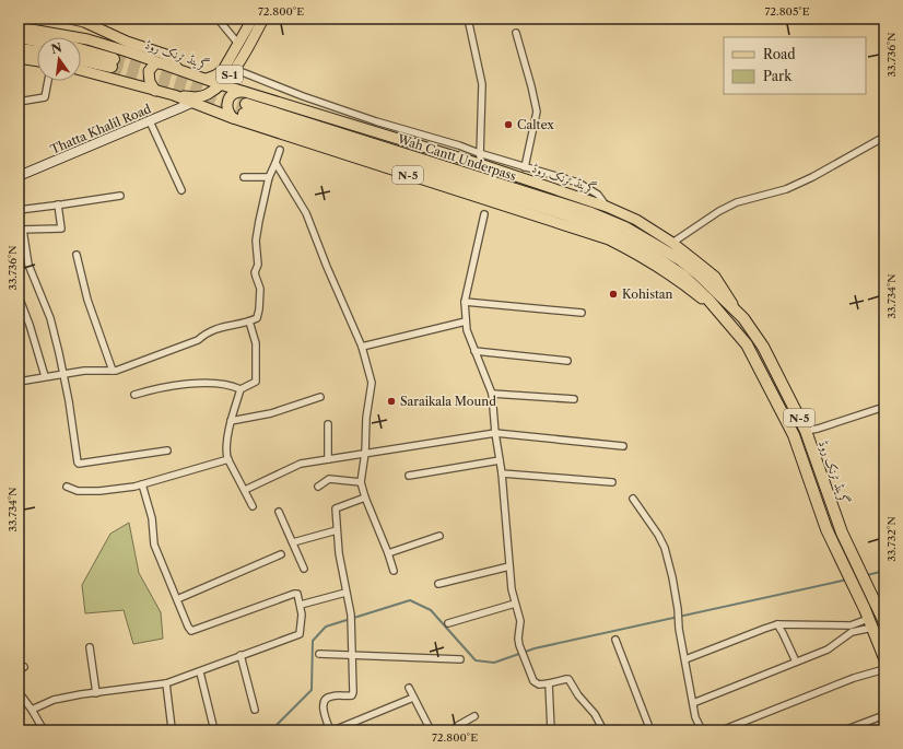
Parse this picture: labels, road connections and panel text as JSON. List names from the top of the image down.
{
  "streets": {
    "highway": ["گرینڈ ٹرنک روڈ", "Wah Cantt Underpass", "N-5"],
    "main road": ["S-1"],
    "street": ["Thatta Khalil Road"]
  },
  "crossings": [
    ["گرینڈ ٹرنک روڈ", "S-1"],
    ["گرینڈ ٹرنک روڈ", "Wah Cantt Underpass"],
    ["S-1", "Thatta Khalil Road"],
    ["S-1", "N-5"],
    ["Thatta Khalil Road", "N-5"],
    ["Wah Cantt Underpass", "N-5"]
  ],
  "places": ["Caltex", "Kohistan", "Saraikala Mound"],
  "legend": ["Road", "Park"],
  "north": "top",
  "coordinates": [
    "72.800°E",
    "72.805°E",
    "33.736°N",
    "33.734°N",
    "33.732°N"
  ]
}
